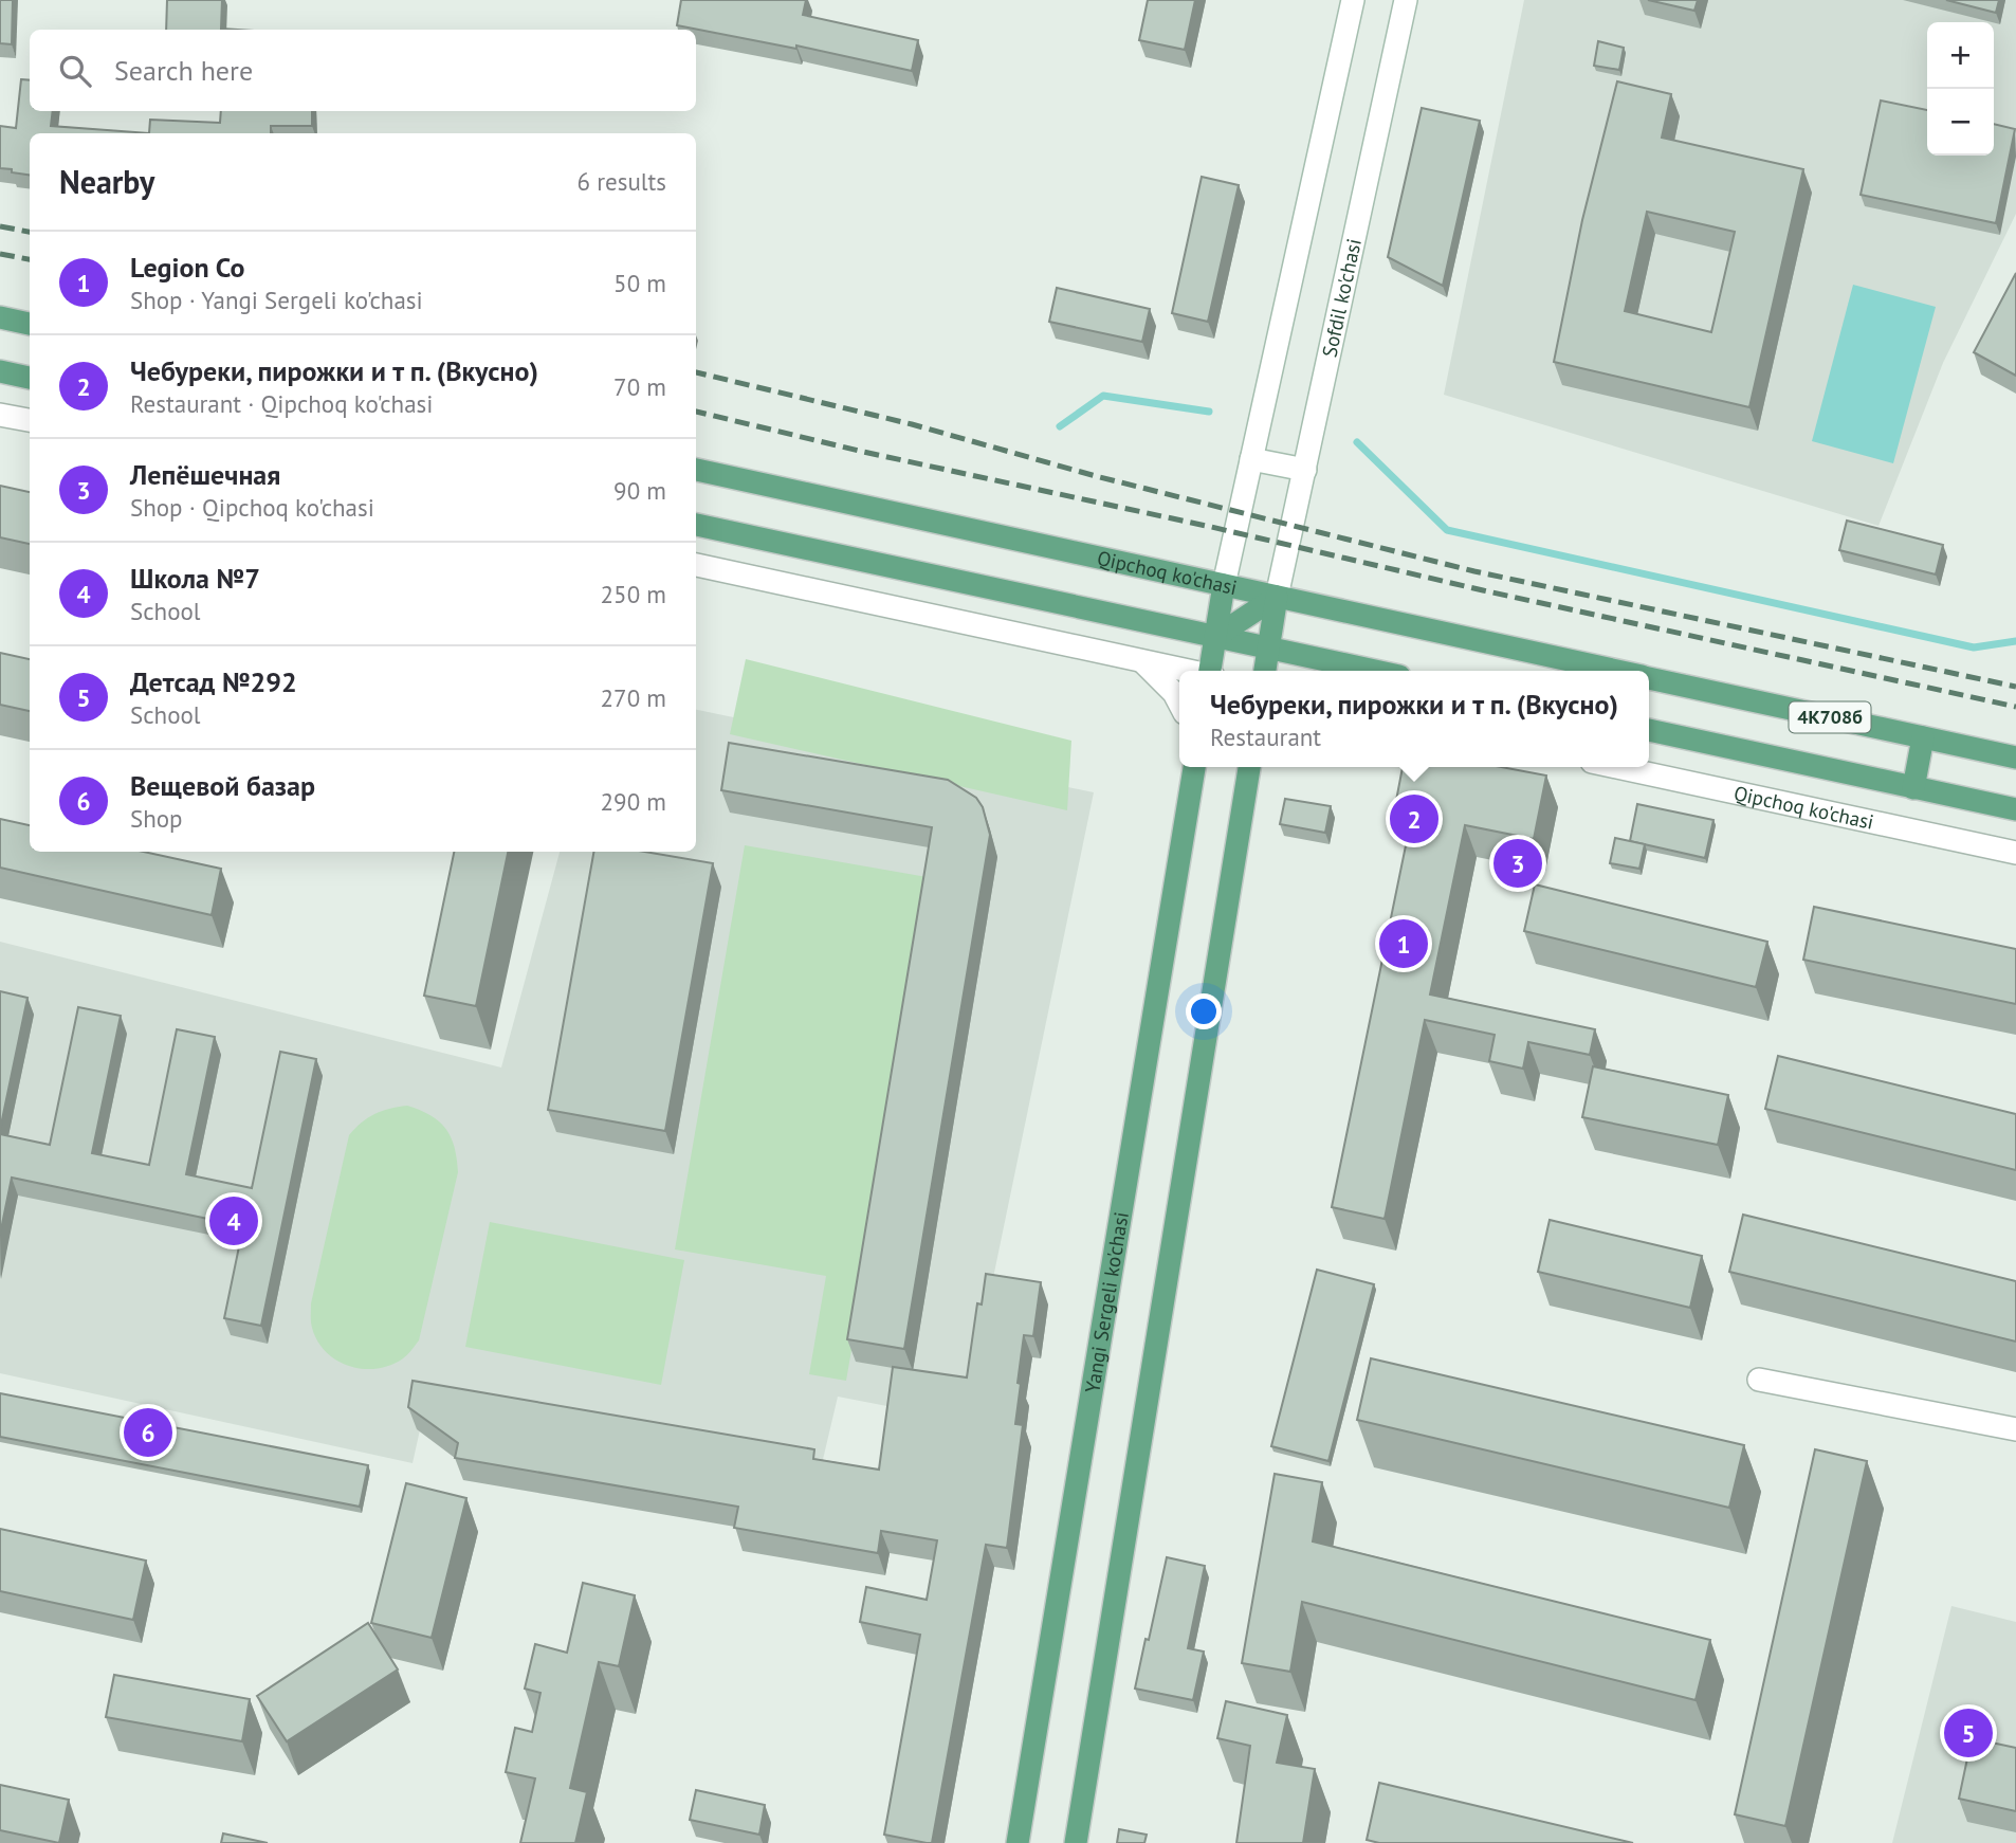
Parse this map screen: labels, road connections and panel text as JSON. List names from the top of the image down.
{
  "streets": {
    "main road": ["Qipchoq ko'chasi", "4К708б", "Yangi Sergeli ko'chasi"],
    "street": ["Sofdil ko'chasi"]
  },
  "crossings": [
    ["Sofdil ko'chasi", "Qipchoq ko'chasi"]
  ],
  "page": {
    "map_buttons": ["+", "−"],
    "search": "Search here",
    "heading": ["Nearby", "6 results"],
    "list": [
      {
        "mark": "1",
        "name": "Legion Co",
        "note": "Shop · Yangi Sergeli ko'chasi",
        "value": "50 m"
      },
      {
        "mark": "2",
        "name": "Чебуреки, пирожки и т п. (Вкусно)",
        "note": "Restaurant · Qipchoq ko'chasi",
        "value": "70 m"
      },
      {
        "mark": "3",
        "name": "Лепёшечная",
        "note": "Shop · Qipchoq ko'chasi",
        "value": "90 m"
      },
      {
        "mark": "4",
        "name": "Школа №7",
        "note": "School",
        "value": "250 m"
      },
      {
        "mark": "5",
        "name": "Детсад №292",
        "note": "School",
        "value": "270 m"
      },
      {
        "mark": "6",
        "name": "Вещевой базар",
        "note": "Shop",
        "value": "290 m"
      }
    ],
    "popup": ["Чебуреки, пирожки и т п. (Вкусно)", "Restaurant"],
    "pins": [
      "2",
      "3",
      "1",
      "4",
      "6",
      "5"
    ]
  }
}
